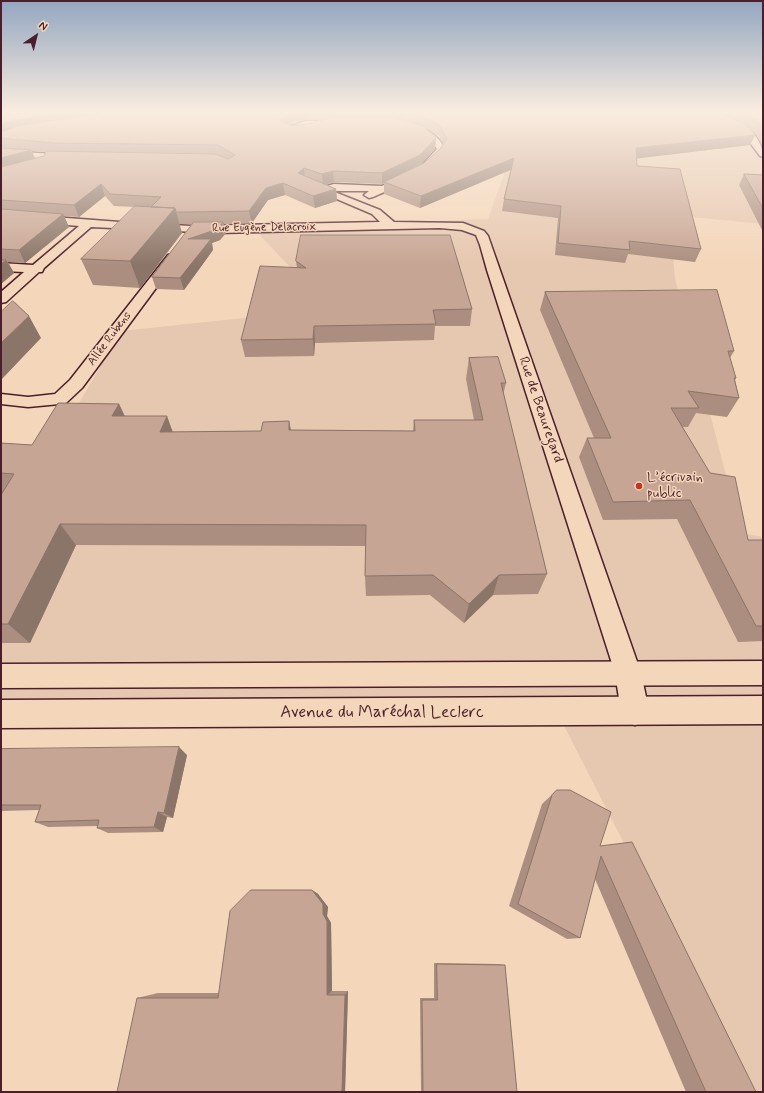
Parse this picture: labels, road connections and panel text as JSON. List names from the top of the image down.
{
  "streets": {
    "street": [
      "Rue Eugène Delacroix",
      "Allée Rubens",
      "Rue de Beauregard",
      "Avenue du Maréchal Leclerc"
    ]
  },
  "crossings": [
    ["Rue Eugène Delacroix", "Allée Rubens"],
    ["Rue Eugène Delacroix", "Rue de Beauregard"]
  ],
  "places": ["L’écrivain public"],
  "north": "top right"
}
